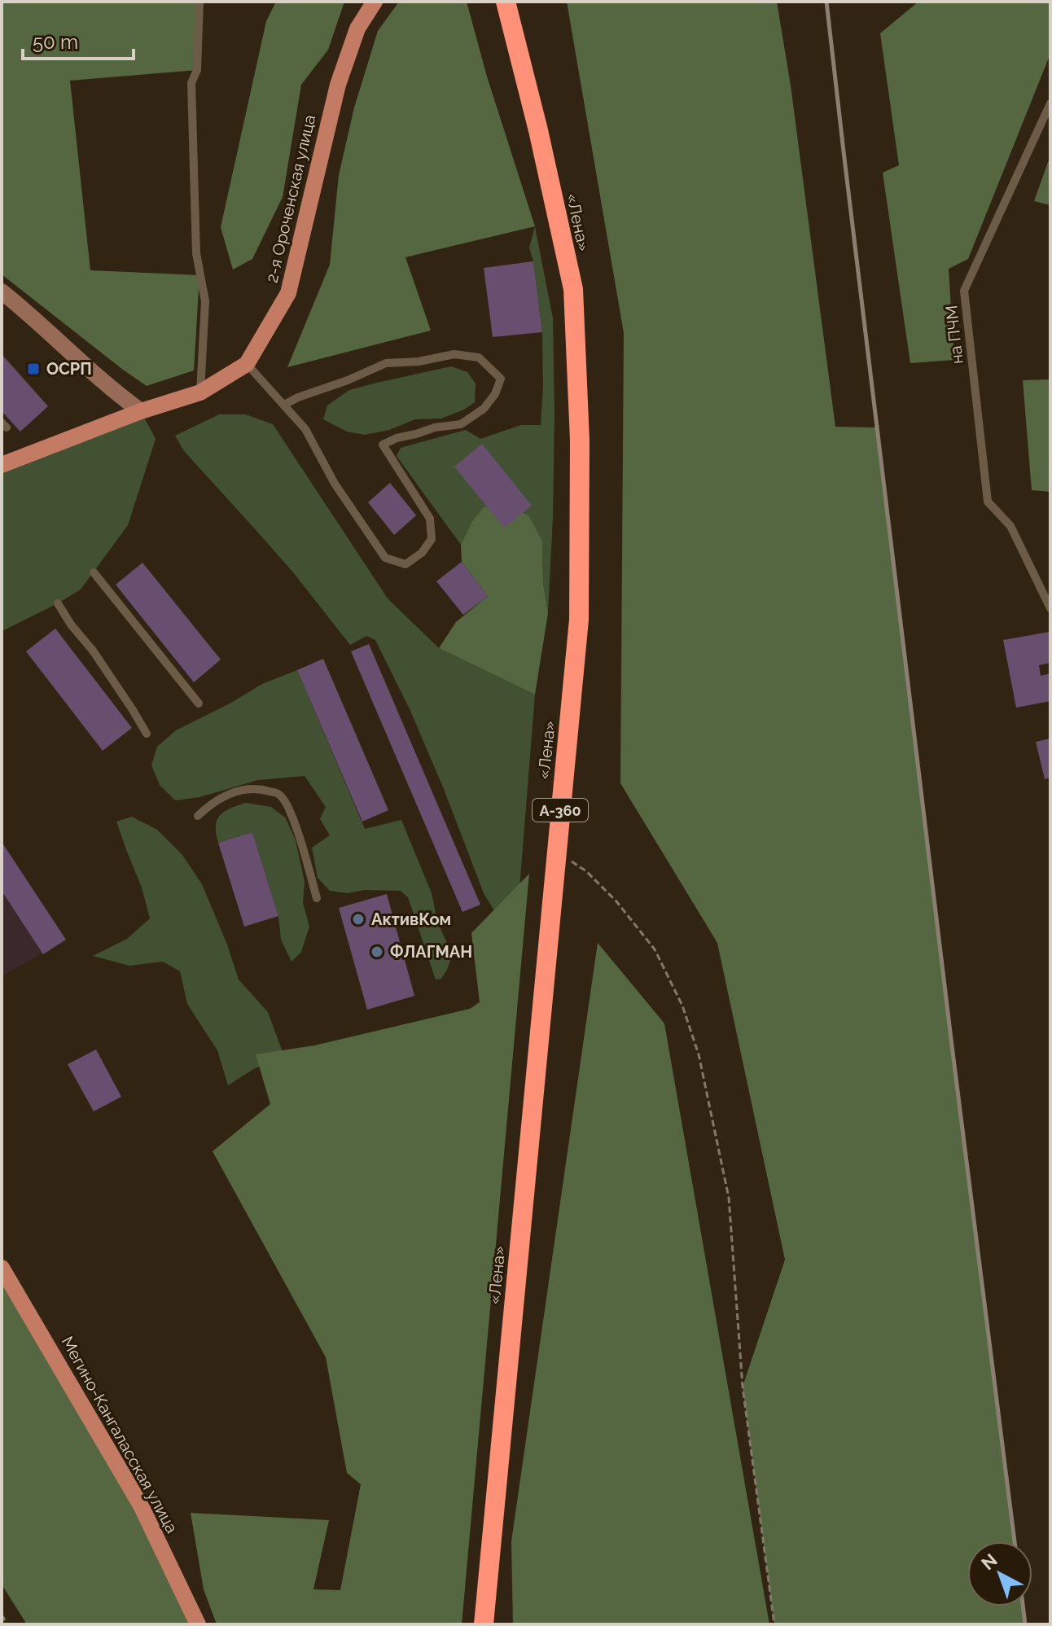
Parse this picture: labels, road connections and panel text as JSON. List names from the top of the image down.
{
  "streets": {
    "highway": ["«Лена»", "А-360"],
    "main road": ["2-я Ороченская улица", "Мегино-Кангаласская улица"],
    "lane": ["на ПЧМ"]
  },
  "places": {
    "transit": ["ОСРП"],
    "other": ["АктивКом", "ФЛАГМАН"]
  },
  "scale_bar": "50 m",
  "north": "top left"
}
